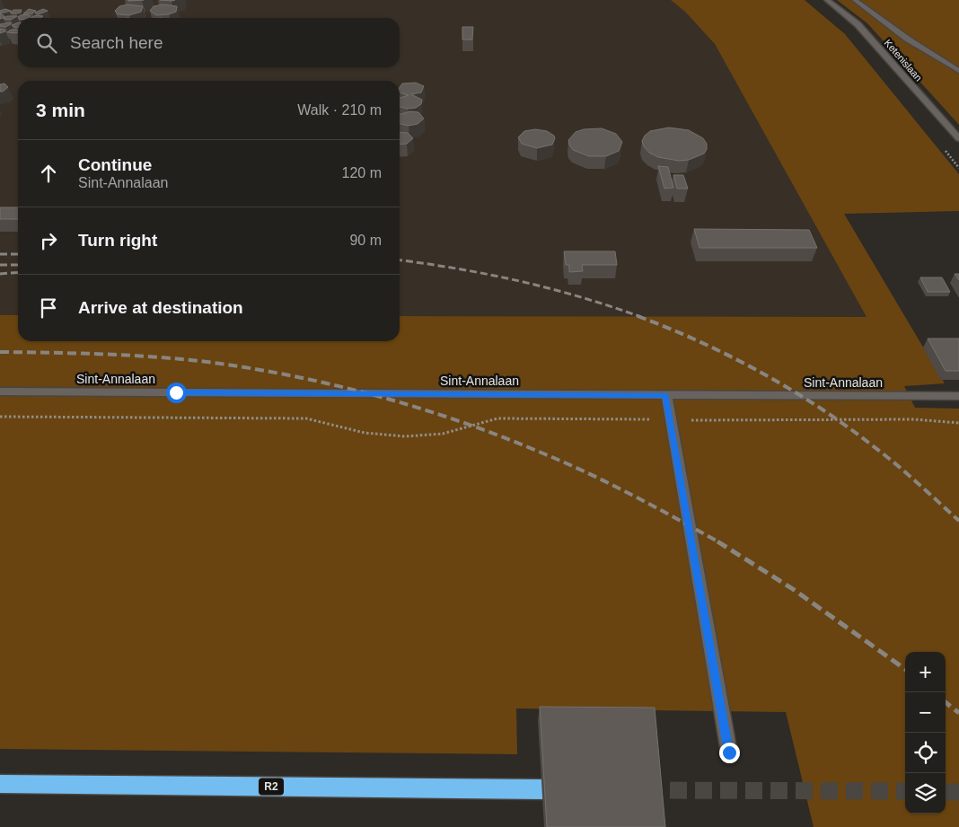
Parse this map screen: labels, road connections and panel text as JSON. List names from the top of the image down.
{
  "streets": {
    "highway": ["R2"],
    "street": ["Ketenislaan", "Sint-Annalaan"]
  },
  "page": {
    "search": "Search here",
    "heading": ["3 min", "Walk · 210 m"],
    "list": [
      ["Continue", "Sint-Annalaan", "120 m"],
      ["Turn right", "90 m"],
      "Arrive at destination"
    ],
    "map_buttons": ["+", "−"]
  }
}
